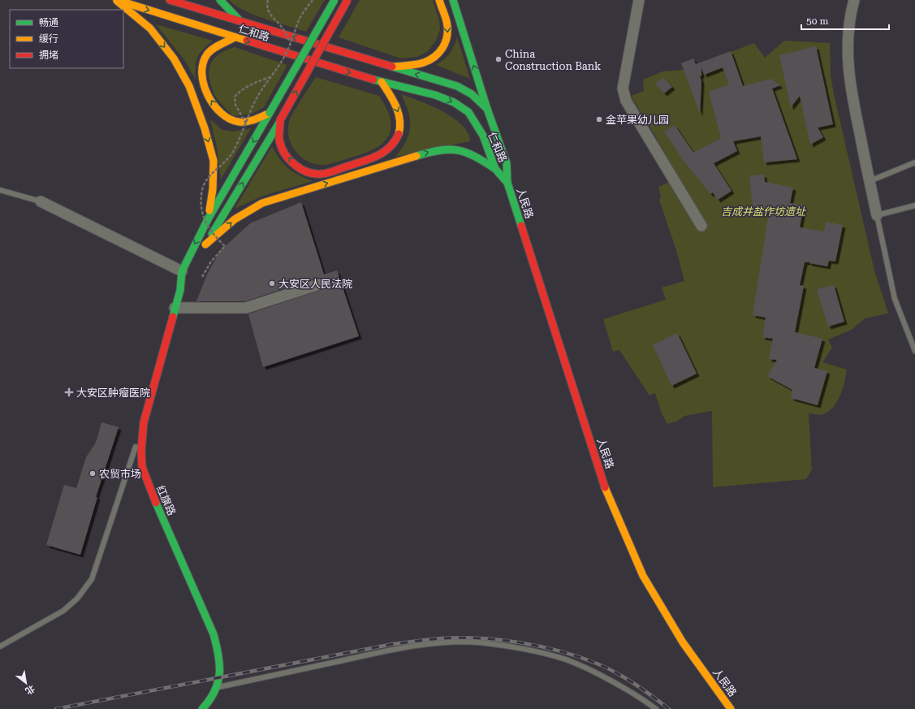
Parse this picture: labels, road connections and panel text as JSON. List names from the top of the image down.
{
  "streets": {
    "main road": ["仁和路", "人民路", "红旗路"]
  },
  "crossings": [
    ["仁和路", "人民路"]
  ],
  "parks": ["吉成井盐作坊遗址"],
  "places": {
    "other": [
      "China Construction Bank",
      "金苹果幼儿园",
      "大安区人民法院",
      "农贸市场"
    ],
    "health": ["大安区肿瘤医院"]
  },
  "legend": ["畅通", "缓行", "拥堵"],
  "scale_bar": "50 m",
  "north": "bottom right"
}
